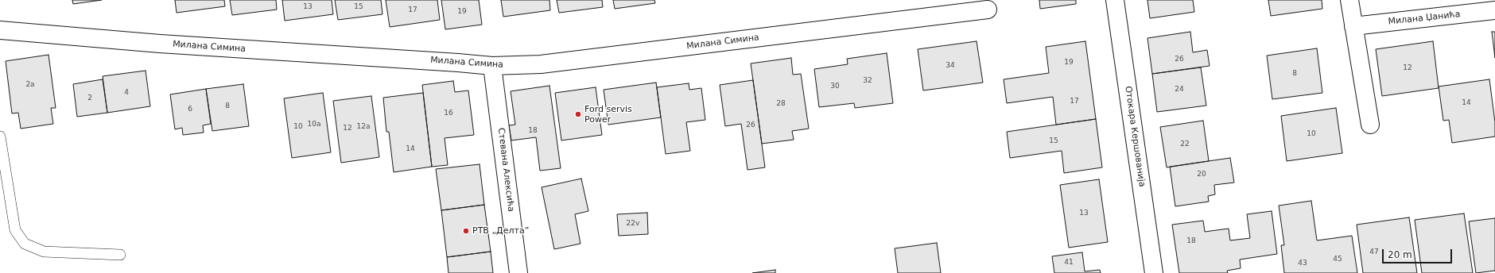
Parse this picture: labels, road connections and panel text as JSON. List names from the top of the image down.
{
  "streets": {
    "street": [
      "Милана Џанића",
      "Милана Симина",
      "Отокара Кершованија",
      "Стевана Алексића"
    ]
  },
  "crossings": [
    ["Милана Симина", "Стевана Алексића"]
  ],
  "places": ["Ford servis Power", "РТВ „Делта”"],
  "house_numbers": [
    "13",
    "15",
    "17",
    "19",
    "26",
    "19",
    "34",
    "12",
    "8",
    "32",
    "2a",
    "30",
    "24",
    "4",
    "2",
    "17",
    "14",
    "28",
    "8",
    "6",
    "16",
    "10a",
    "26",
    "10",
    "12a",
    "12",
    "18",
    "10",
    "15",
    "22",
    "14",
    "20",
    "13",
    "22v",
    "18",
    "47",
    "45",
    "41",
    "43"
  ],
  "scale_bar": "20 m"
}
